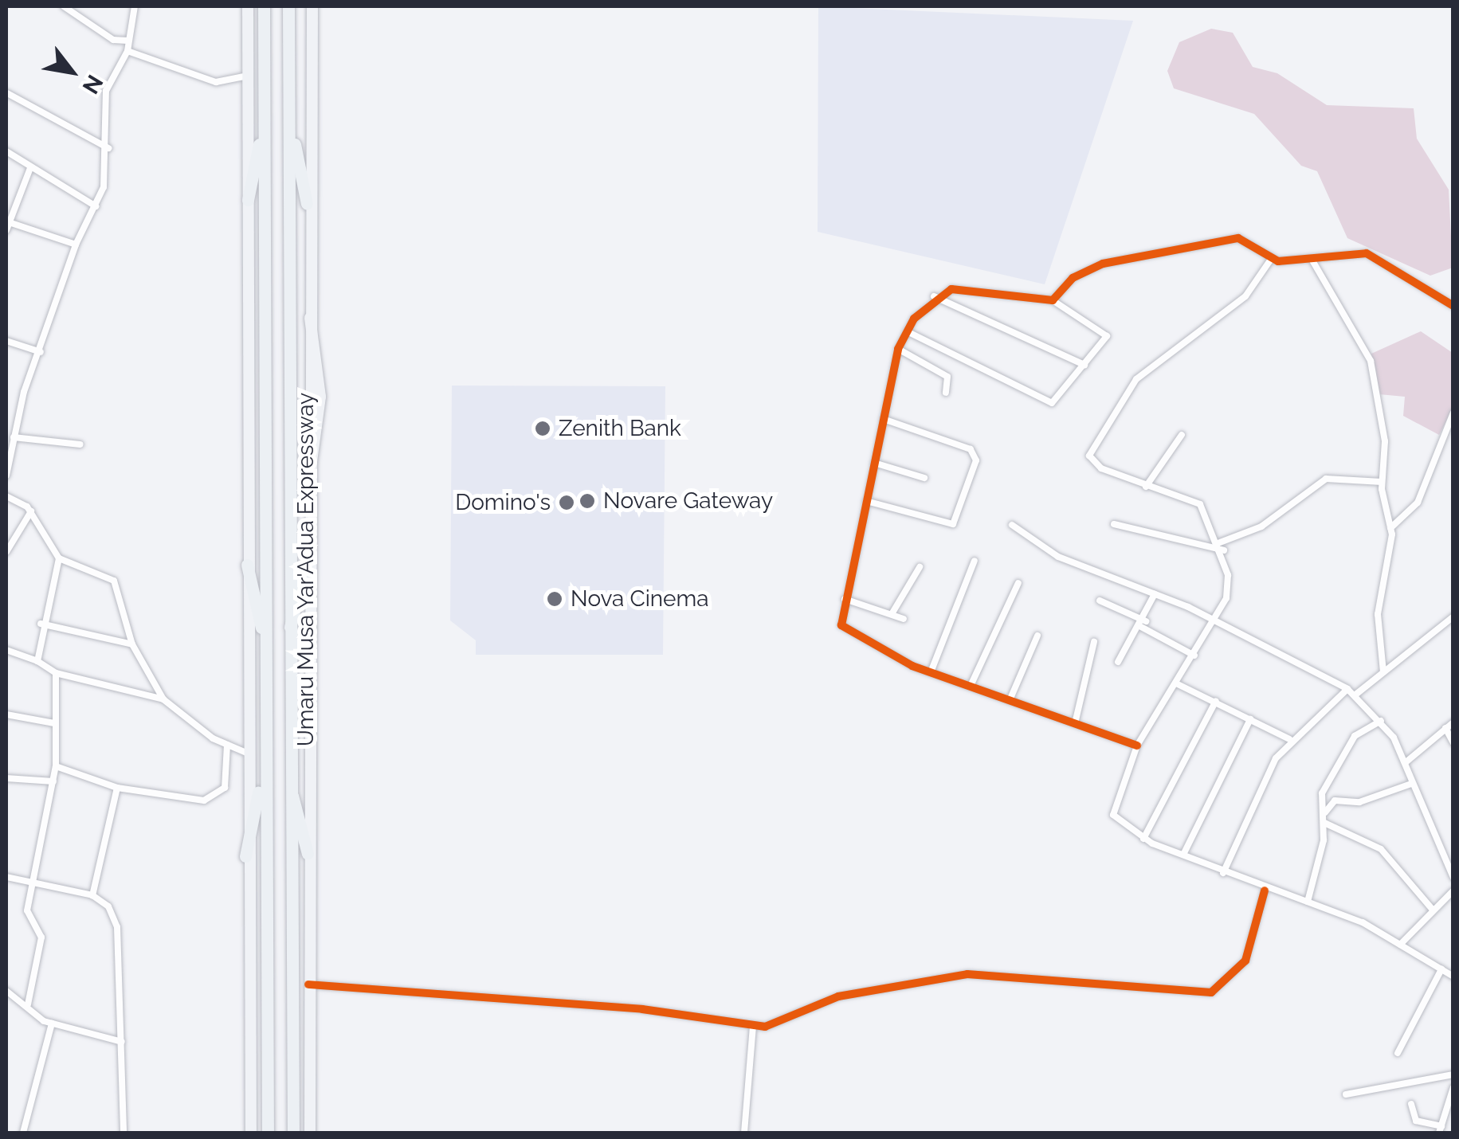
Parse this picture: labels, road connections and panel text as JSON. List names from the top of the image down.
{
  "streets": {
    "highway": ["Umaru Musa Yar'Adua Expressway"]
  },
  "places": [
    "Zenith Bank",
    "Novare Gateway",
    "Domino's",
    "Nova Cinema"
  ],
  "north": "bottom right"
}
